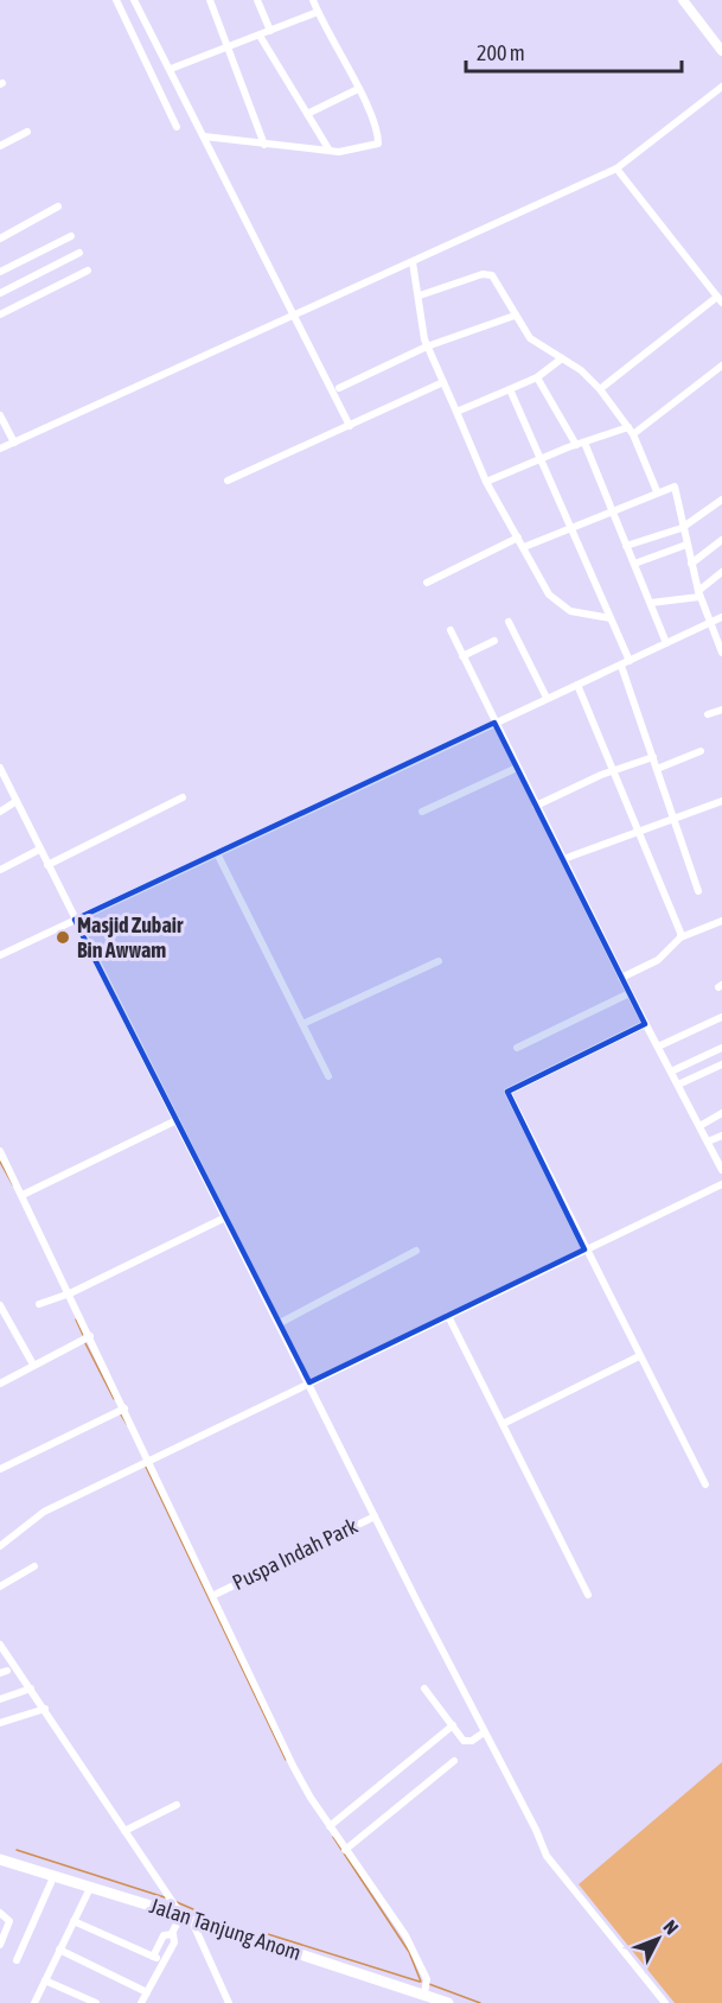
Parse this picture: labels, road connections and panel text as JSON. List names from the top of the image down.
{
  "streets": {
    "main road": ["Jalan Tanjung Anom"],
    "street": ["Puspa Indah Park"]
  },
  "places": ["Masjid Zubair Bin Awwam"],
  "scale_bar": "200 m",
  "north": "top right"
}
